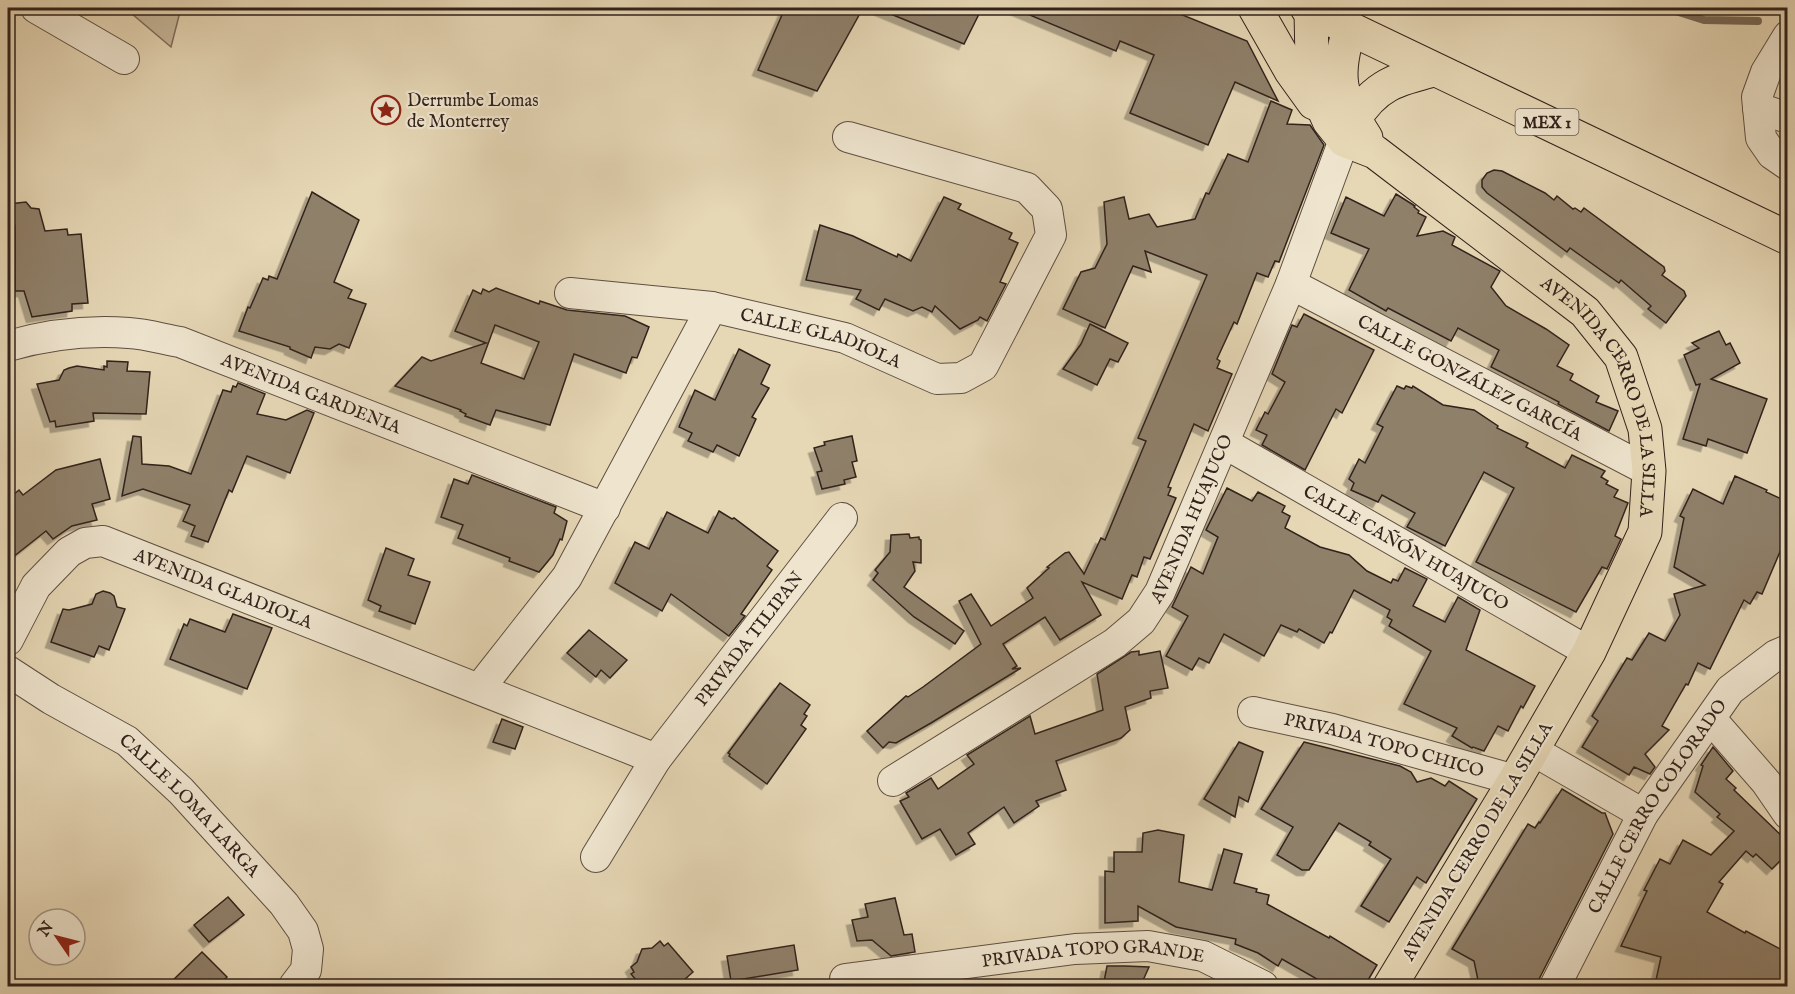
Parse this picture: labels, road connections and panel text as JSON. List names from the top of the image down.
{
  "streets": {
    "main road": ["MEX 1", "AVENIDA CERRO DE LA SILLA"],
    "street": [
      "CALLE GLADIOLA",
      "CALLE GONZÁLEZ GARCÍA",
      "AVENIDA GARDENIA",
      "AVENIDA HUAJUCO",
      "CALLE CAÑÓN HUAJUCO",
      "AVENIDA GLADIOLA",
      "PRIVADA TILIPAN",
      "PRIVADA TOPO CHICO",
      "CALLE CERRO COLORADO",
      "CALLE LOMA LARGA",
      "PRIVADA TOPO GRANDE"
    ]
  },
  "crossings": [
    ["CALLE GONZÁLEZ GARCÍA", "AVENIDA CERRO DE LA SILLA"],
    ["CALLE GONZÁLEZ GARCÍA", "AVENIDA HUAJUCO"],
    ["AVENIDA CERRO DE LA SILLA", "AVENIDA HUAJUCO"],
    ["AVENIDA CERRO DE LA SILLA", "CALLE CAÑÓN HUAJUCO"],
    ["AVENIDA CERRO DE LA SILLA", "PRIVADA TOPO CHICO"],
    ["AVENIDA HUAJUCO", "CALLE CAÑÓN HUAJUCO"]
  ],
  "places": {
    "place": ["Derrumbe Lomas de Monterrey"]
  },
  "north": "top left"
}
